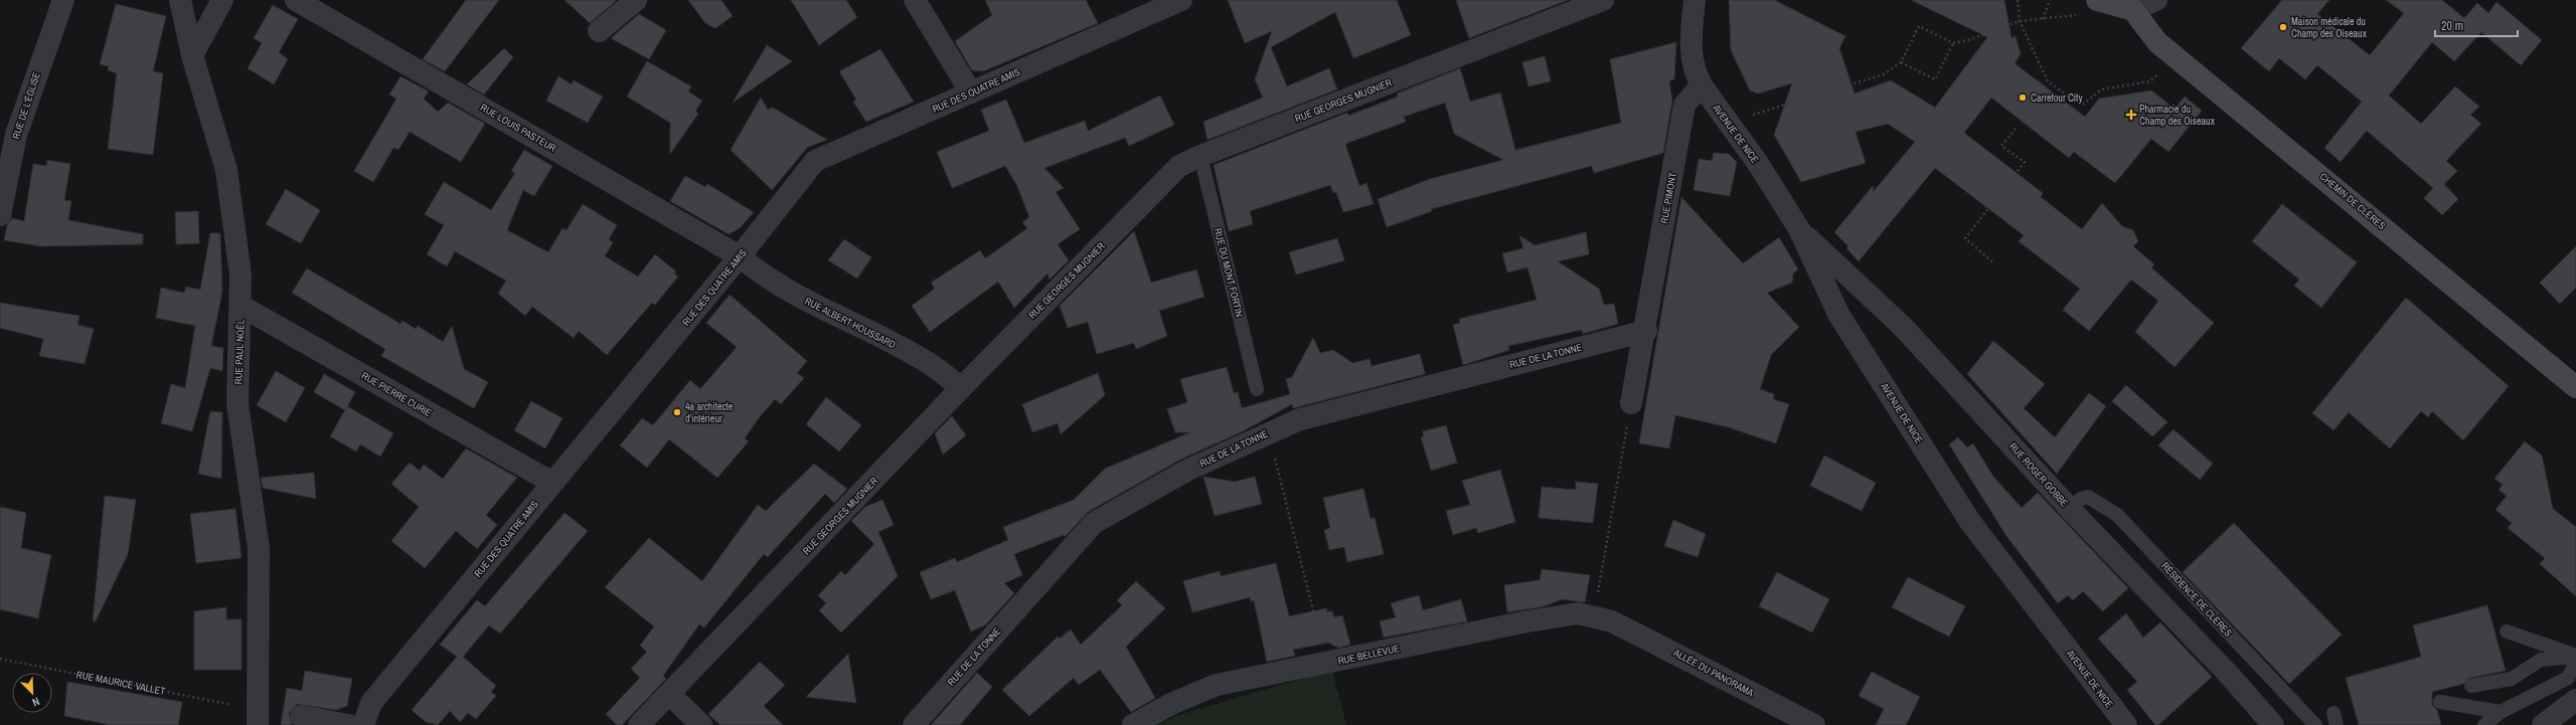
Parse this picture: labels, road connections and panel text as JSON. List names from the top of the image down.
{
  "streets": {
    "street": [
      "RUE DES QUATRE AMIS",
      "RUE GEORGES MUGNIER",
      "RUE DE L'ÉGLISE",
      "RUE LOUIS PASTEUR",
      "AVENUE DE NICE",
      "RUE PIMONT",
      "CHEMIN DE CLÈRES",
      "RUE ALBERT HOUSSARD",
      "RUE PAUL NOËL",
      "RUE DE LA TONNE",
      "RUE PIERRE CURIE",
      "RUE ROGER GOBBE",
      "RUE BELLEVUE",
      "ALLÉE DU PANORAMA"
    ],
    "lane": ["RUE DU MONT FORTIN", "RÉSIDENCE DE CLÈRES"],
    "path": ["RUE MAURICE VALLET"]
  },
  "crossings": [
    ["RUE DES QUATRE AMIS", "RUE LOUIS PASTEUR"],
    ["RUE DES QUATRE AMIS", "RUE ALBERT HOUSSARD"],
    ["RUE DES QUATRE AMIS", "RUE PIERRE CURIE"],
    ["RUE GEORGES MUGNIER", "RUE DU MONT FORTIN"],
    ["RUE GEORGES MUGNIER", "RUE ALBERT HOUSSARD"],
    ["RUE LOUIS PASTEUR", "RUE ALBERT HOUSSARD"],
    ["AVENUE DE NICE", "RUE PIMONT"],
    ["AVENUE DE NICE", "RUE ROGER GOBBE"],
    ["RUE PIMONT", "RUE DE LA TONNE"],
    ["RUE PAUL NOËL", "RUE PIERRE CURIE"],
    ["RUE ROGER GOBBE", "RÉSIDENCE DE CLÈRES"],
    ["RUE BELLEVUE", "ALLÉE DU PANORAMA"]
  ],
  "places": {
    "other": ["Maison médicale du Champ des Oiseaux", "Carrefour City", "4a architecte d'intérieur"],
    "health": ["Pharmacie du Champ des Oiseaux"]
  },
  "scale_bar": "20 m",
  "north": "bottom right"
}
